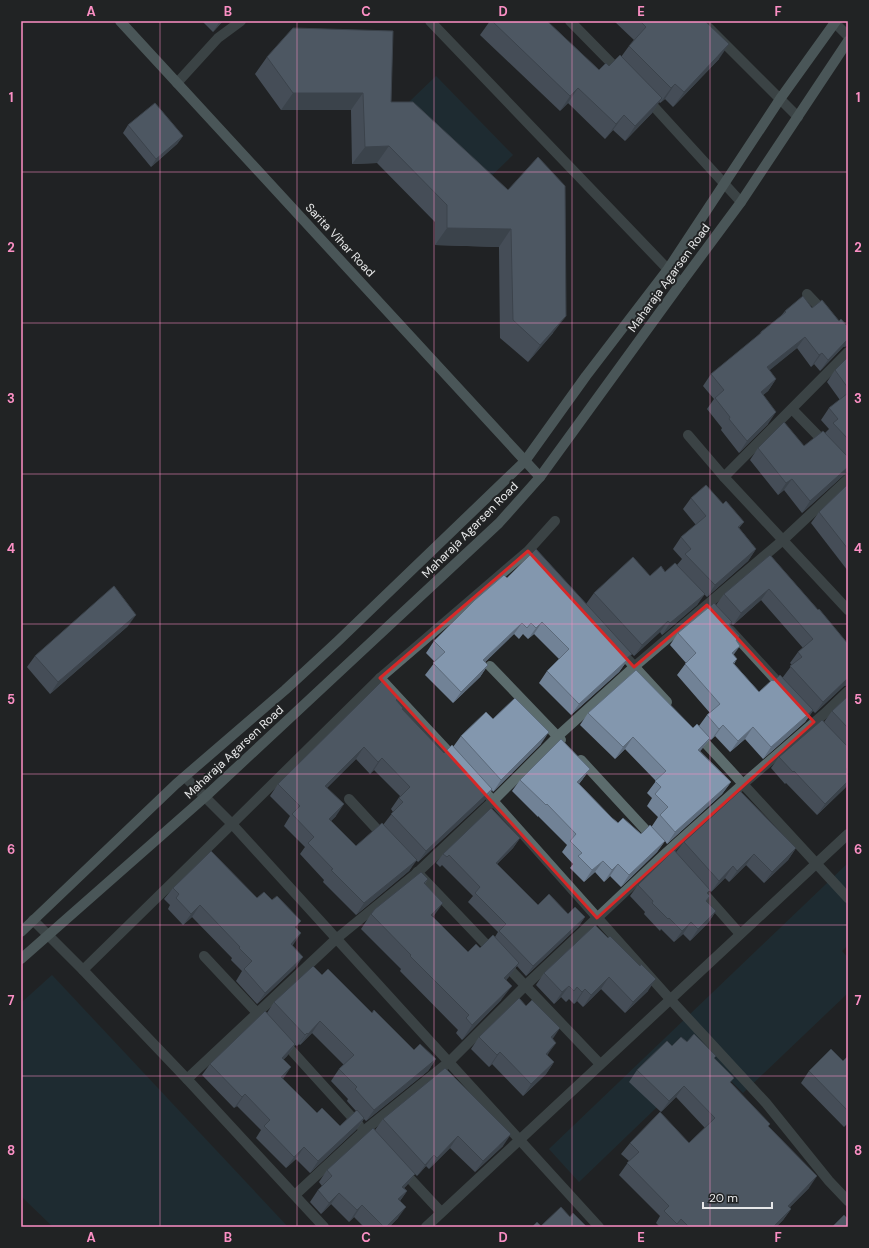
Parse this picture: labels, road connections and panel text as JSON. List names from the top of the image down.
{
  "streets": {
    "street": ["Sarita Vihar Road", "Maharaja Agarsen Road"]
  },
  "crossings": [
    ["Sarita Vihar Road", "Maharaja Agarsen Road"]
  ],
  "scale_bar": "20 m",
  "grid": {
    "columns": [
      "A",
      "B",
      "C",
      "D",
      "E",
      "F"
    ],
    "rows": [
      "1",
      "2",
      "3",
      "4",
      "5",
      "6",
      "7",
      "8"
    ]
  }
}
